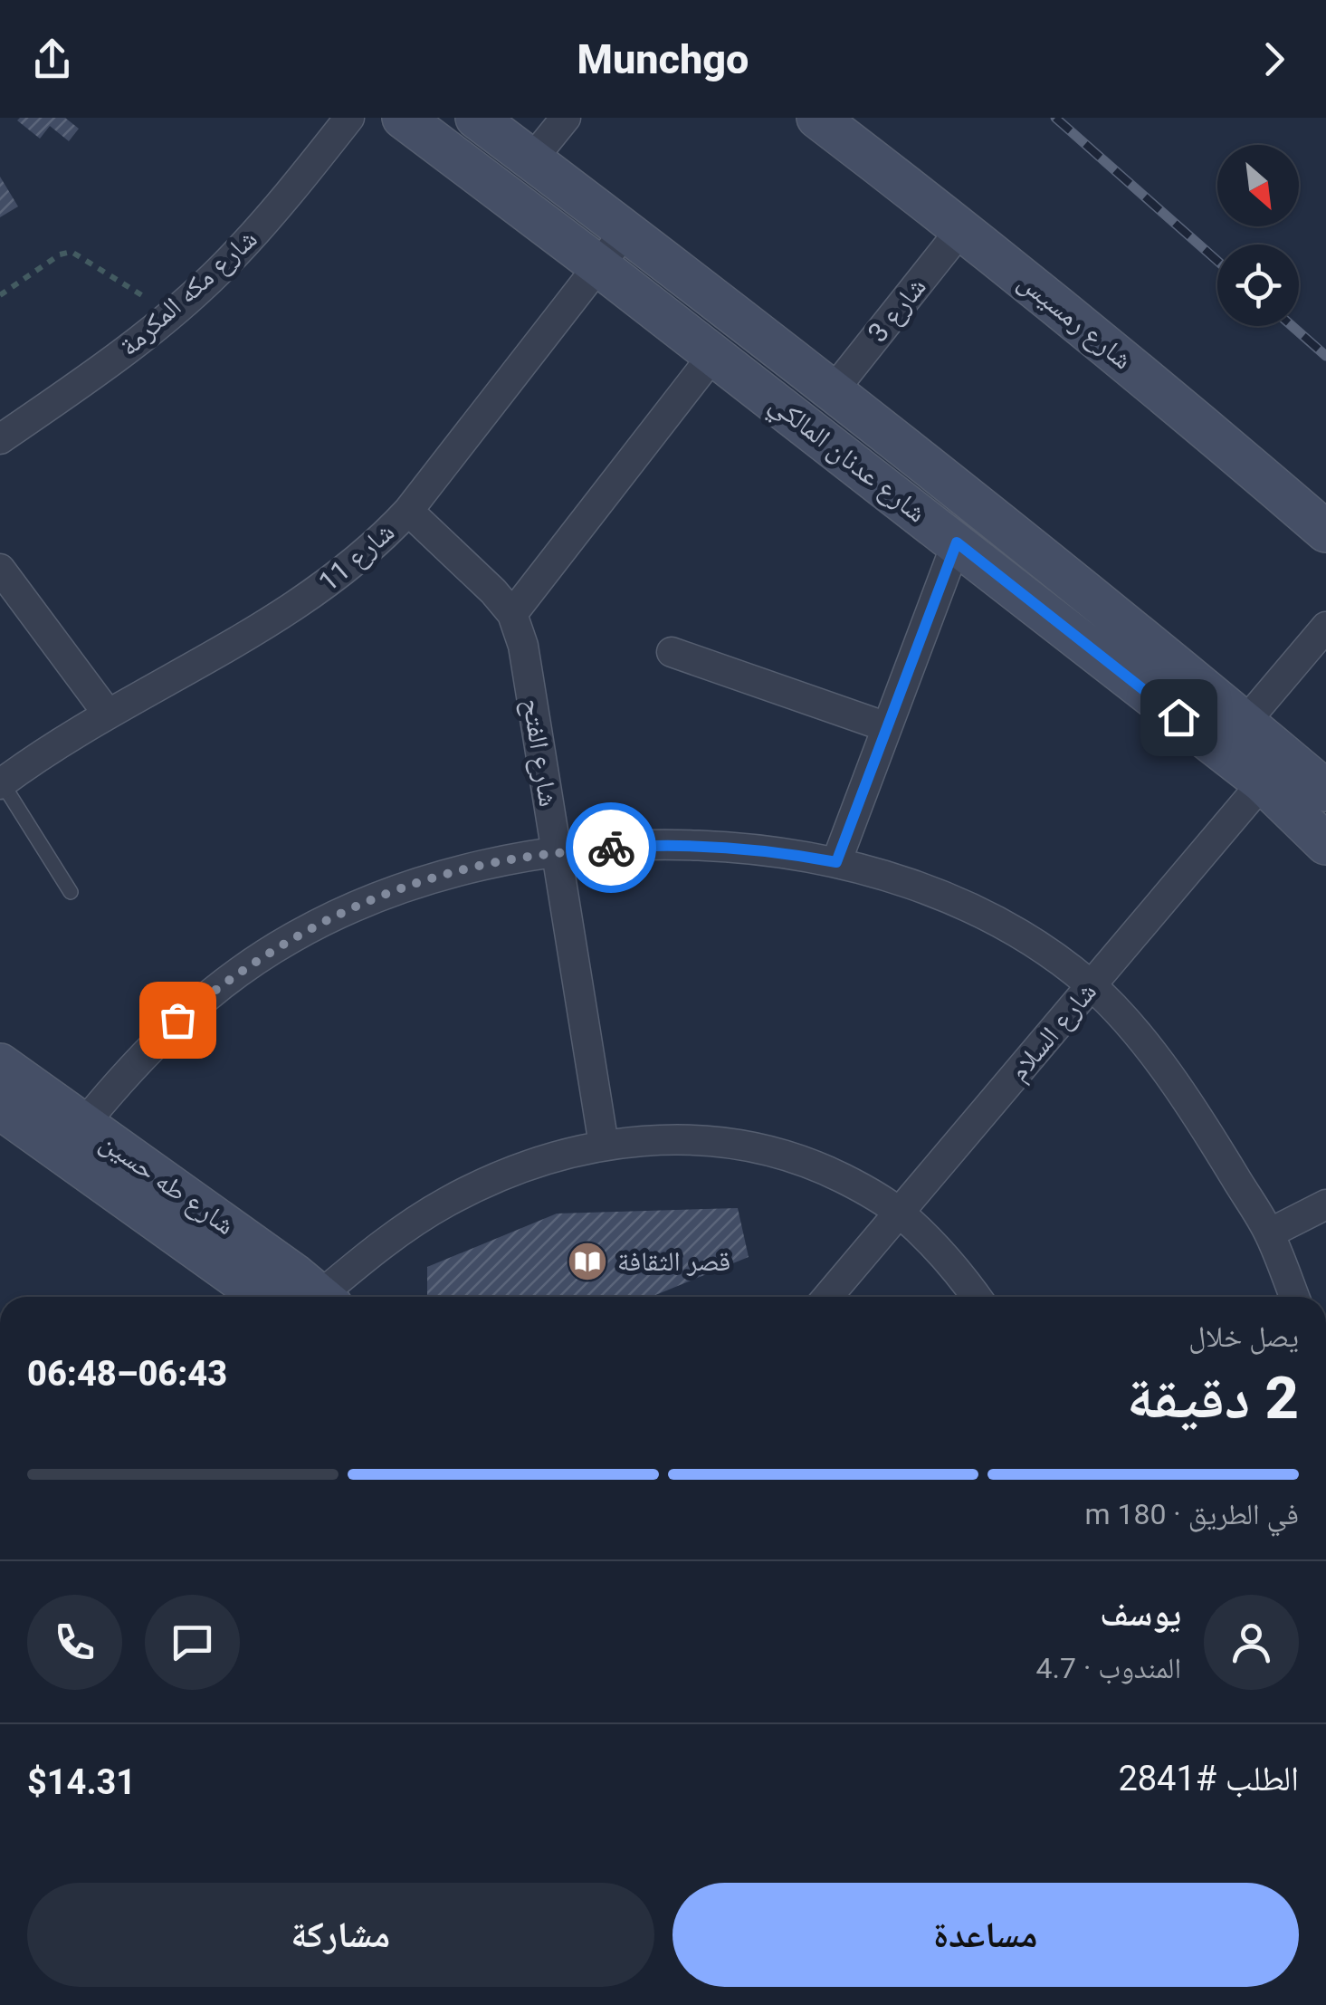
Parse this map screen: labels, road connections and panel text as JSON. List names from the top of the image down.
{
  "streets": {
    "main road": ["شارع رمسيس", "شارع عدنان المالكي", "شارع طه حسين"],
    "street": [
      "شارع مكه المكرمة",
      "شارع 3",
      "شارع 11",
      "شارع الفتح",
      "شارع السلام"
    ]
  },
  "crossings": [
    ["شارع 3", "شارع رمسيس"],
    ["شارع 3", "شارع عدنان المالكي"],
    ["شارع عدنان المالكي", "شارع 11"],
    ["شارع عدنان المالكي", "شارع السلام"],
    ["شارع 11", "شارع الفتح"]
  ],
  "places": {
    "library": ["قصر الثقافة"]
  },
  "north": "bottom right",
  "page": {
    "header": "Munchgo",
    "heading": ["2 دقيقة", "يصل خلال", "06:43–06:48"],
    "panel": [
      "يوسف",
      "المندوب · 4.7",
      "الطلب #2841",
      "$14.31"
    ],
    "bar": "في الطريق · 180 m",
    "buttons": ["مساعدة", "مشاركة"]
  }
}
